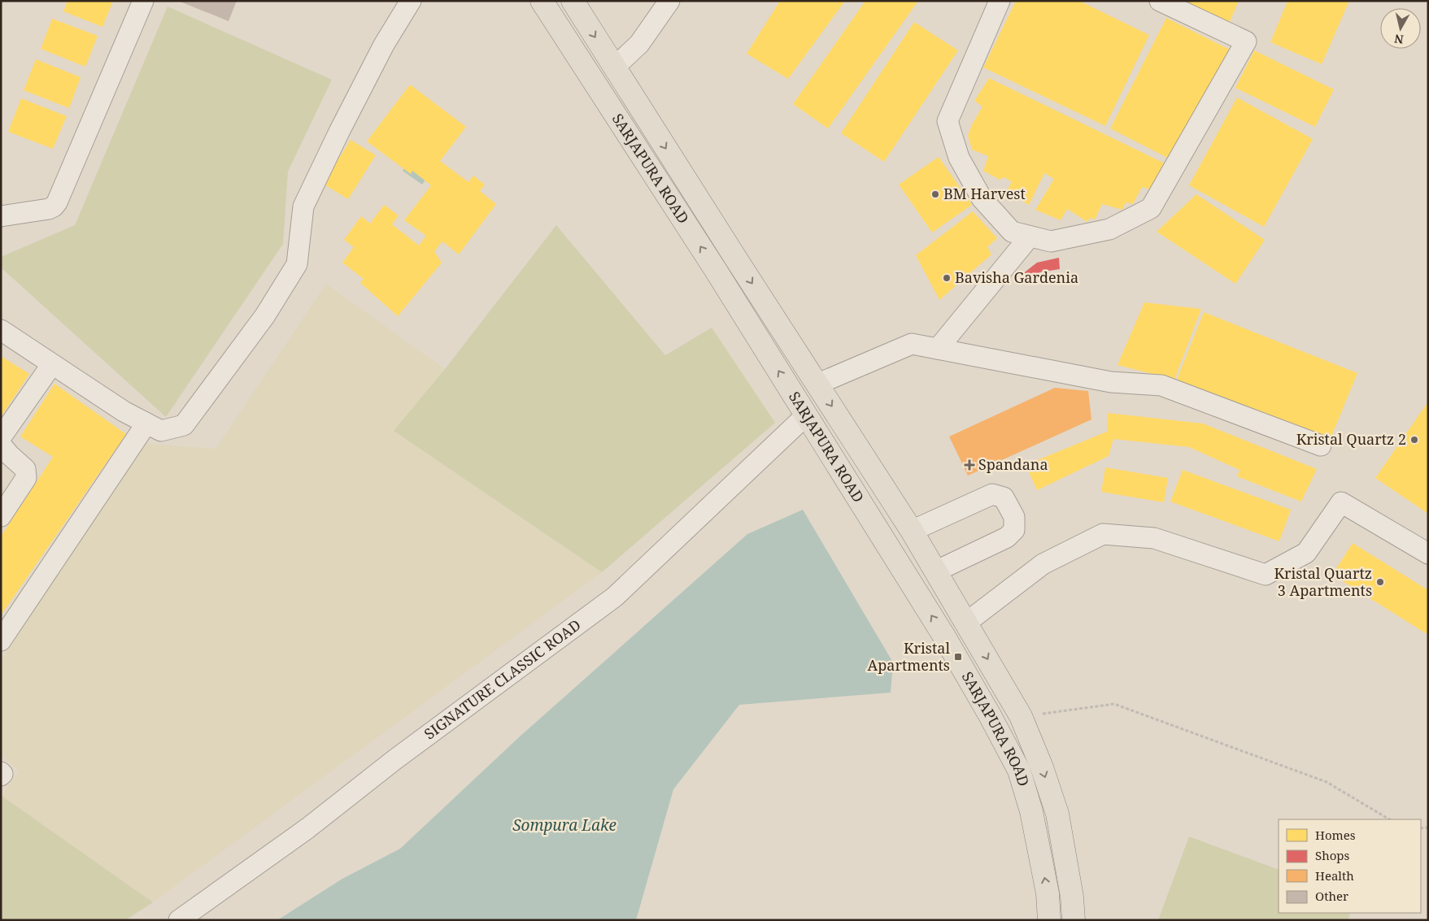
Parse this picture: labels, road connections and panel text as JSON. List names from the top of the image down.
{
  "streets": {
    "main road": ["SARJAPURA ROAD"],
    "street": ["SIGNATURE CLASSIC ROAD"]
  },
  "crossings": [
    ["SARJAPURA ROAD", "SIGNATURE CLASSIC ROAD"]
  ],
  "water": ["Sompura Lake"],
  "places": {
    "other": [
      "BM Harvest",
      "Bavisha Gardenia",
      "Kristal Quartz 2",
      "Kristal Quartz 3 Apartments"
    ],
    "health": ["Spandana"],
    "transit": ["Kristal Apartments"]
  },
  "legend": [
    "Homes",
    "Shops",
    "Health",
    "Other"
  ],
  "north": "bottom"
}
